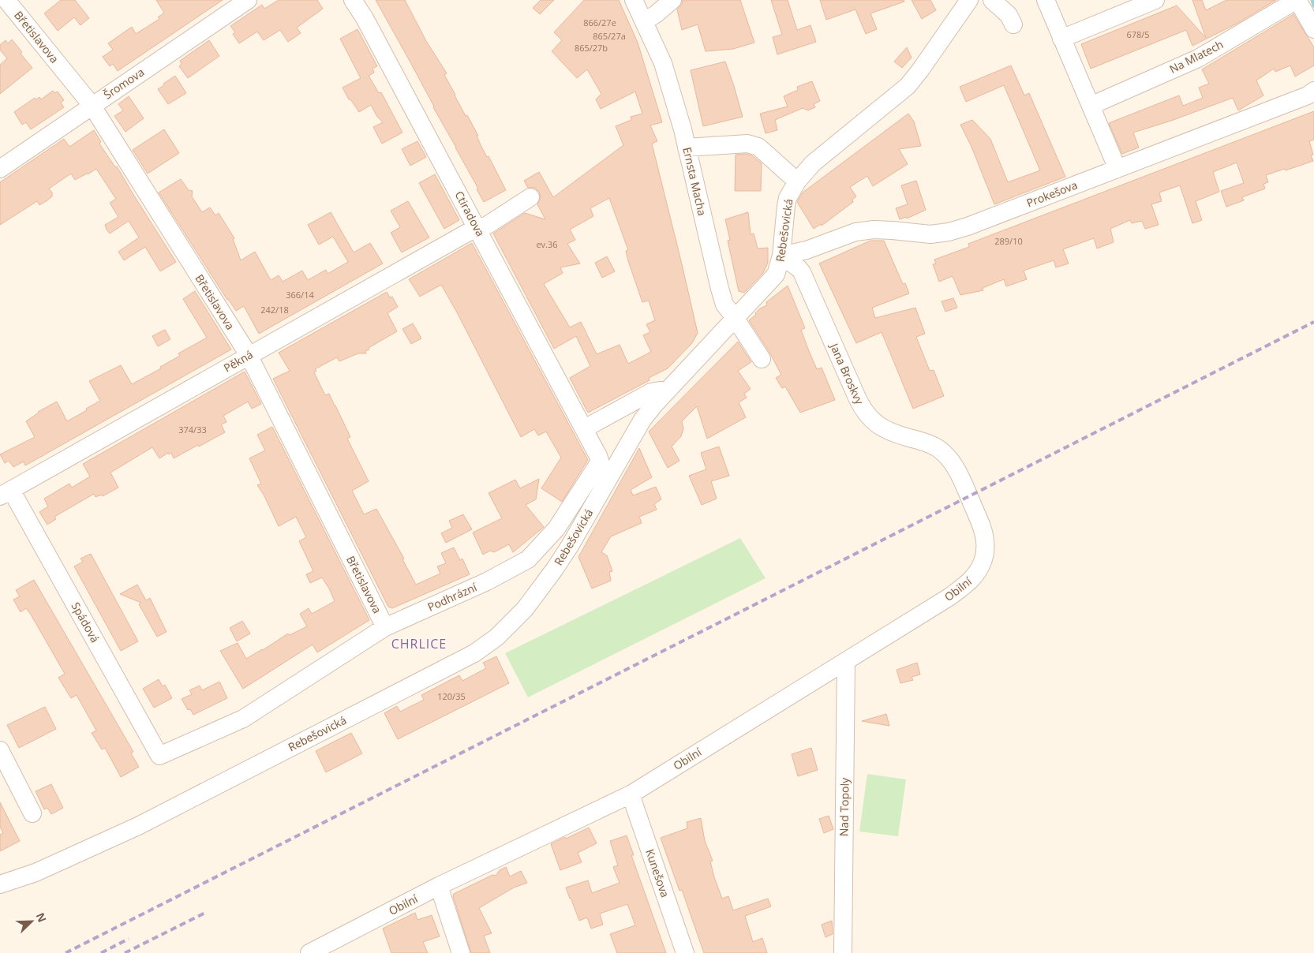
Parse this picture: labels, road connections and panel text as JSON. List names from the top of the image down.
{
  "streets": {
    "street": [
      "Břetislavova",
      "Na Mlatech",
      "Šromova",
      "Ernsta Macha",
      "Prokešova",
      "Ctiradova",
      "Rebešovická",
      "Pěkná",
      "Jana Broskvy",
      "Obilní",
      "Podhrázní",
      "Spádová",
      "Nad Topoly",
      "Kunešova"
    ]
  },
  "crossings": [
    ["Břetislavova", "Šromova"],
    ["Břetislavova", "Pěkná"],
    ["Břetislavova", "Podhrázní"],
    ["Ernsta Macha", "Rebešovická"],
    ["Prokešova", "Rebešovická"],
    ["Prokešova", "Jana Broskvy"],
    ["Ctiradova", "Pěkná"],
    ["Ctiradova", "Podhrázní"],
    ["Rebešovická", "Jana Broskvy"],
    ["Pěkná", "Spádová"],
    ["Jana Broskvy", "Obilní"],
    ["Obilní", "Nad Topoly"],
    ["Obilní", "Kunešova"],
    ["Podhrázní", "Spádová"]
  ],
  "districts": ["CHRLICE"],
  "house_numbers": [
    "866/27e",
    "678/5",
    "865/27a",
    "865/27b",
    "289/10",
    "ev.36",
    "366/14",
    "242/18",
    "374/33",
    "120/35"
  ],
  "north": "top right"
}
